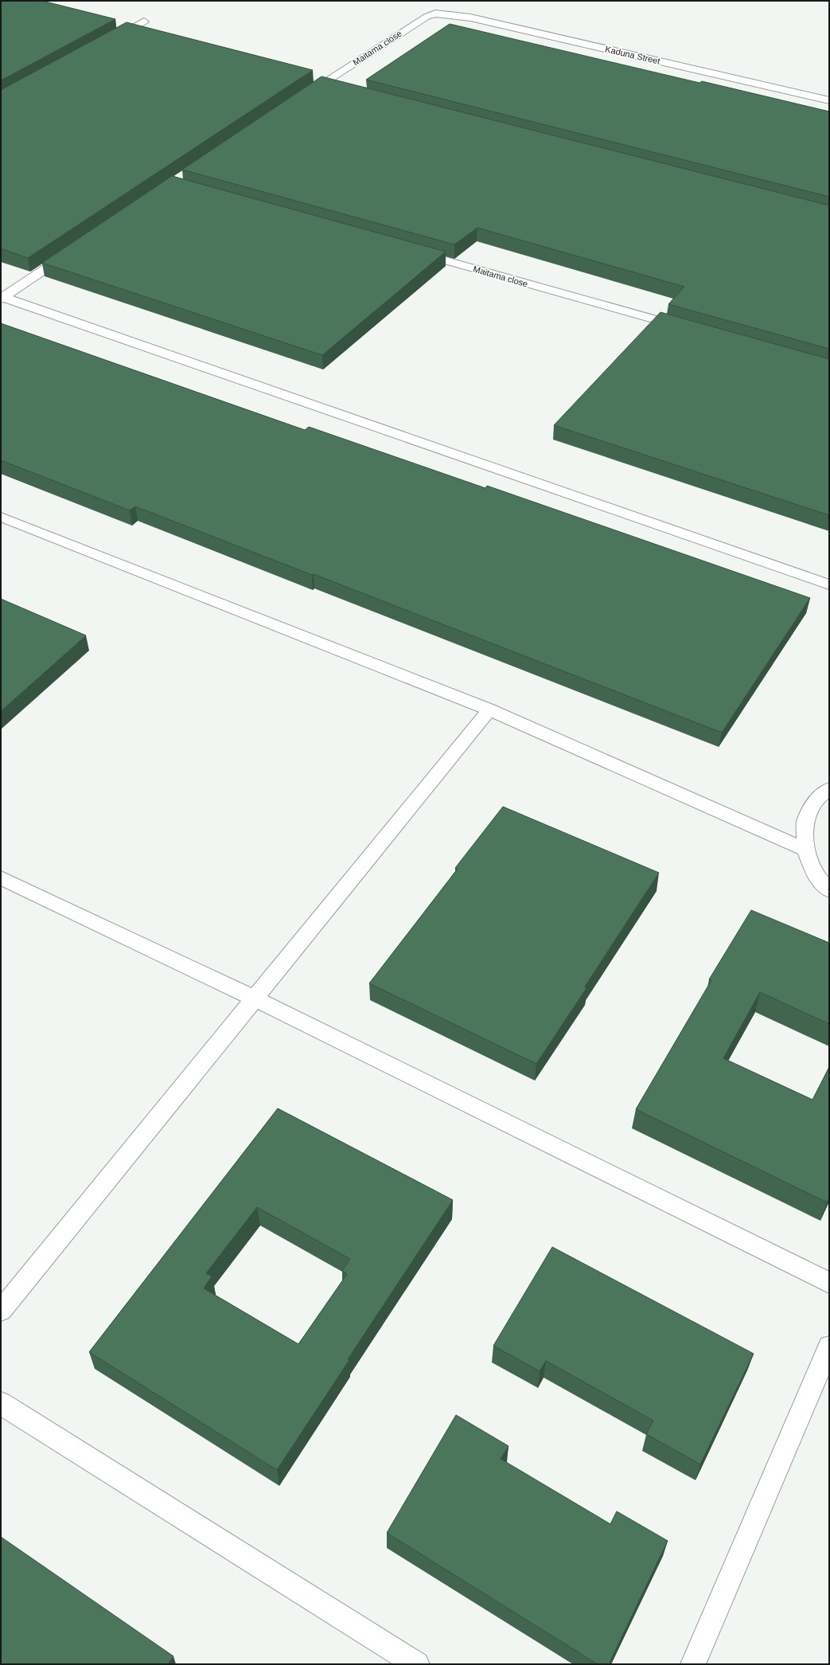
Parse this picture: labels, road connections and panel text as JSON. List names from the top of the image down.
{
  "streets": {
    "street": ["Maitama close", "Kaduna Street"]
  },
  "crossings": [
    ["Maitama close", "Kaduna Street"]
  ]
}
